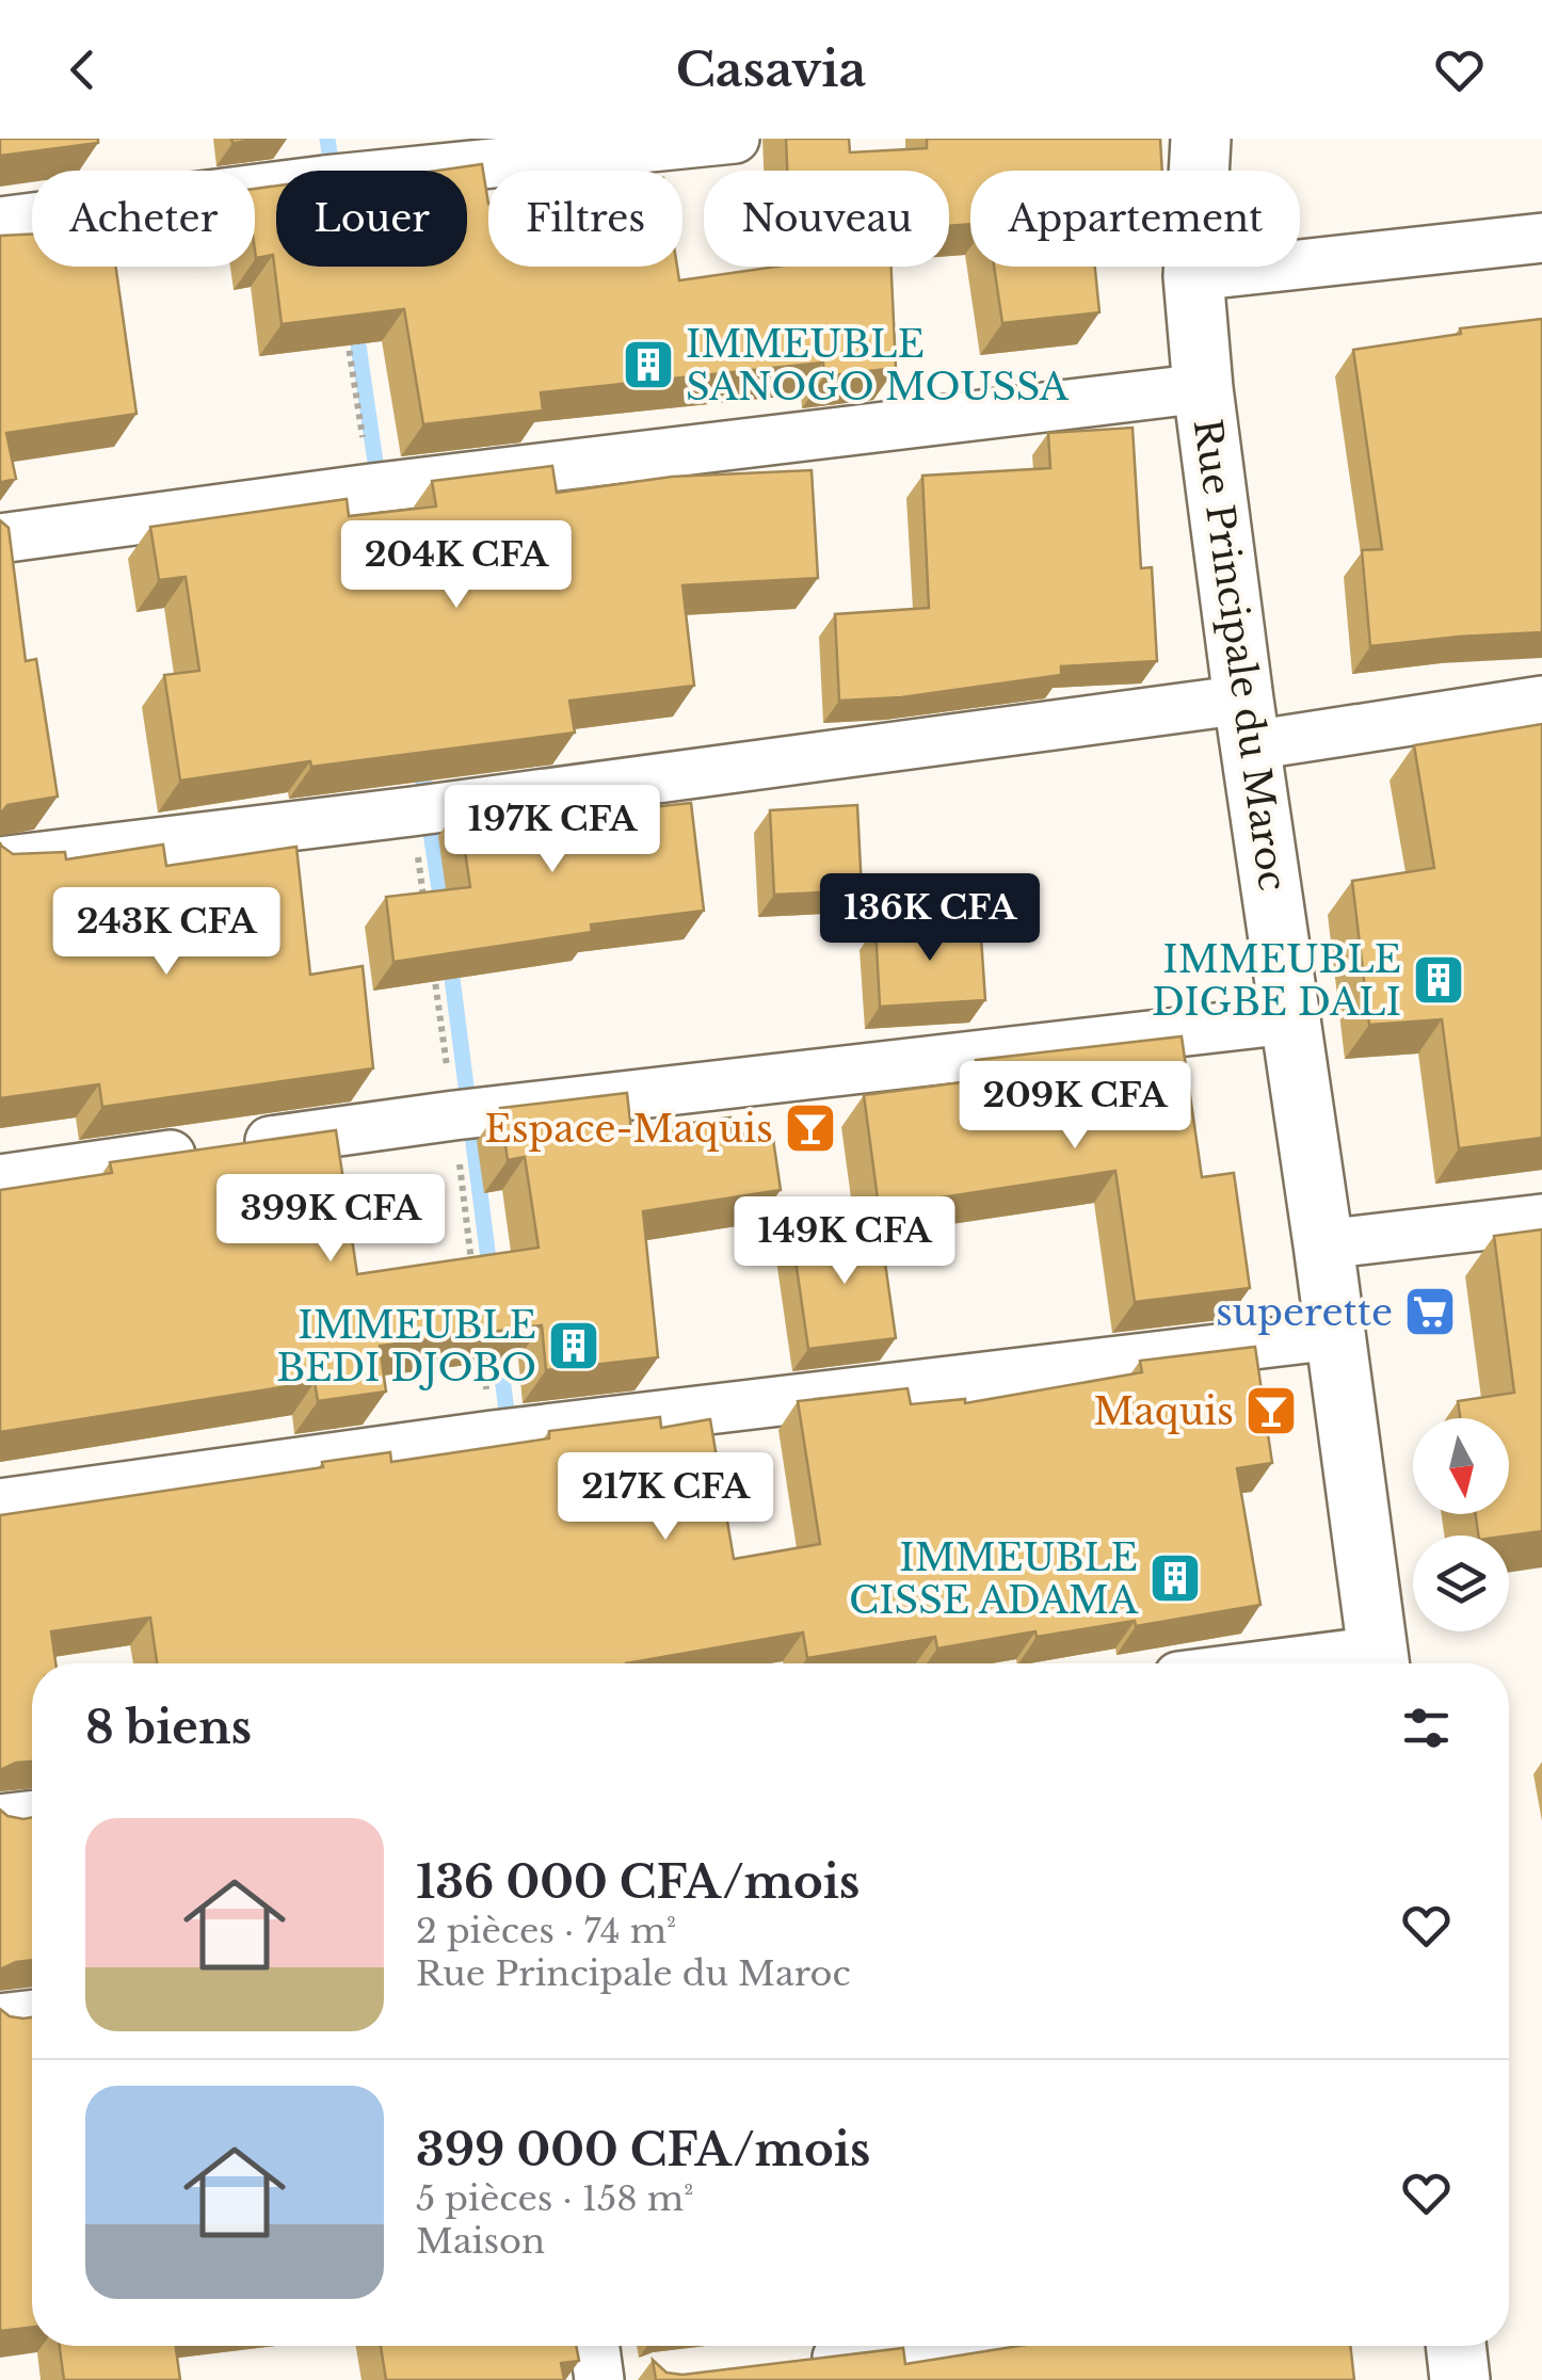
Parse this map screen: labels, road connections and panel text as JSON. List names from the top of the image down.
{
  "streets": {
    "street": ["Rue Principale du Maroc"]
  },
  "places": {
    "building": [
      "IMMEUBLE SANOGO MOUSSA",
      "IMMEUBLE DIGBE DALI",
      "IMMEUBLE BEDI DJOBO",
      "IMMEUBLE CISSE ADAMA"
    ],
    "bar": ["Espace-Maquis", "Maquis"],
    "supermarket": ["superette"]
  },
  "north": "bottom",
  "page": {
    "header": "Casavia",
    "chip": [
      "Acheter",
      "Louer",
      "Filtres",
      "Nouveau",
      "Appartement"
    ],
    "price": [
      "204K CFA",
      "197K CFA",
      "136K CFA",
      "243K CFA",
      "209K CFA",
      "399K CFA",
      "149K CFA",
      "217K CFA"
    ],
    "heading": "8 biens",
    "list": [
      {
        "name": "136 000 CFA/mois",
        "note": "2 pièces · 74 m² · Rue Principale du Maroc"
      },
      {
        "name": "399 000 CFA/mois",
        "note": "5 pièces · 158 m² · Maison"
      }
    ]
  }
}
